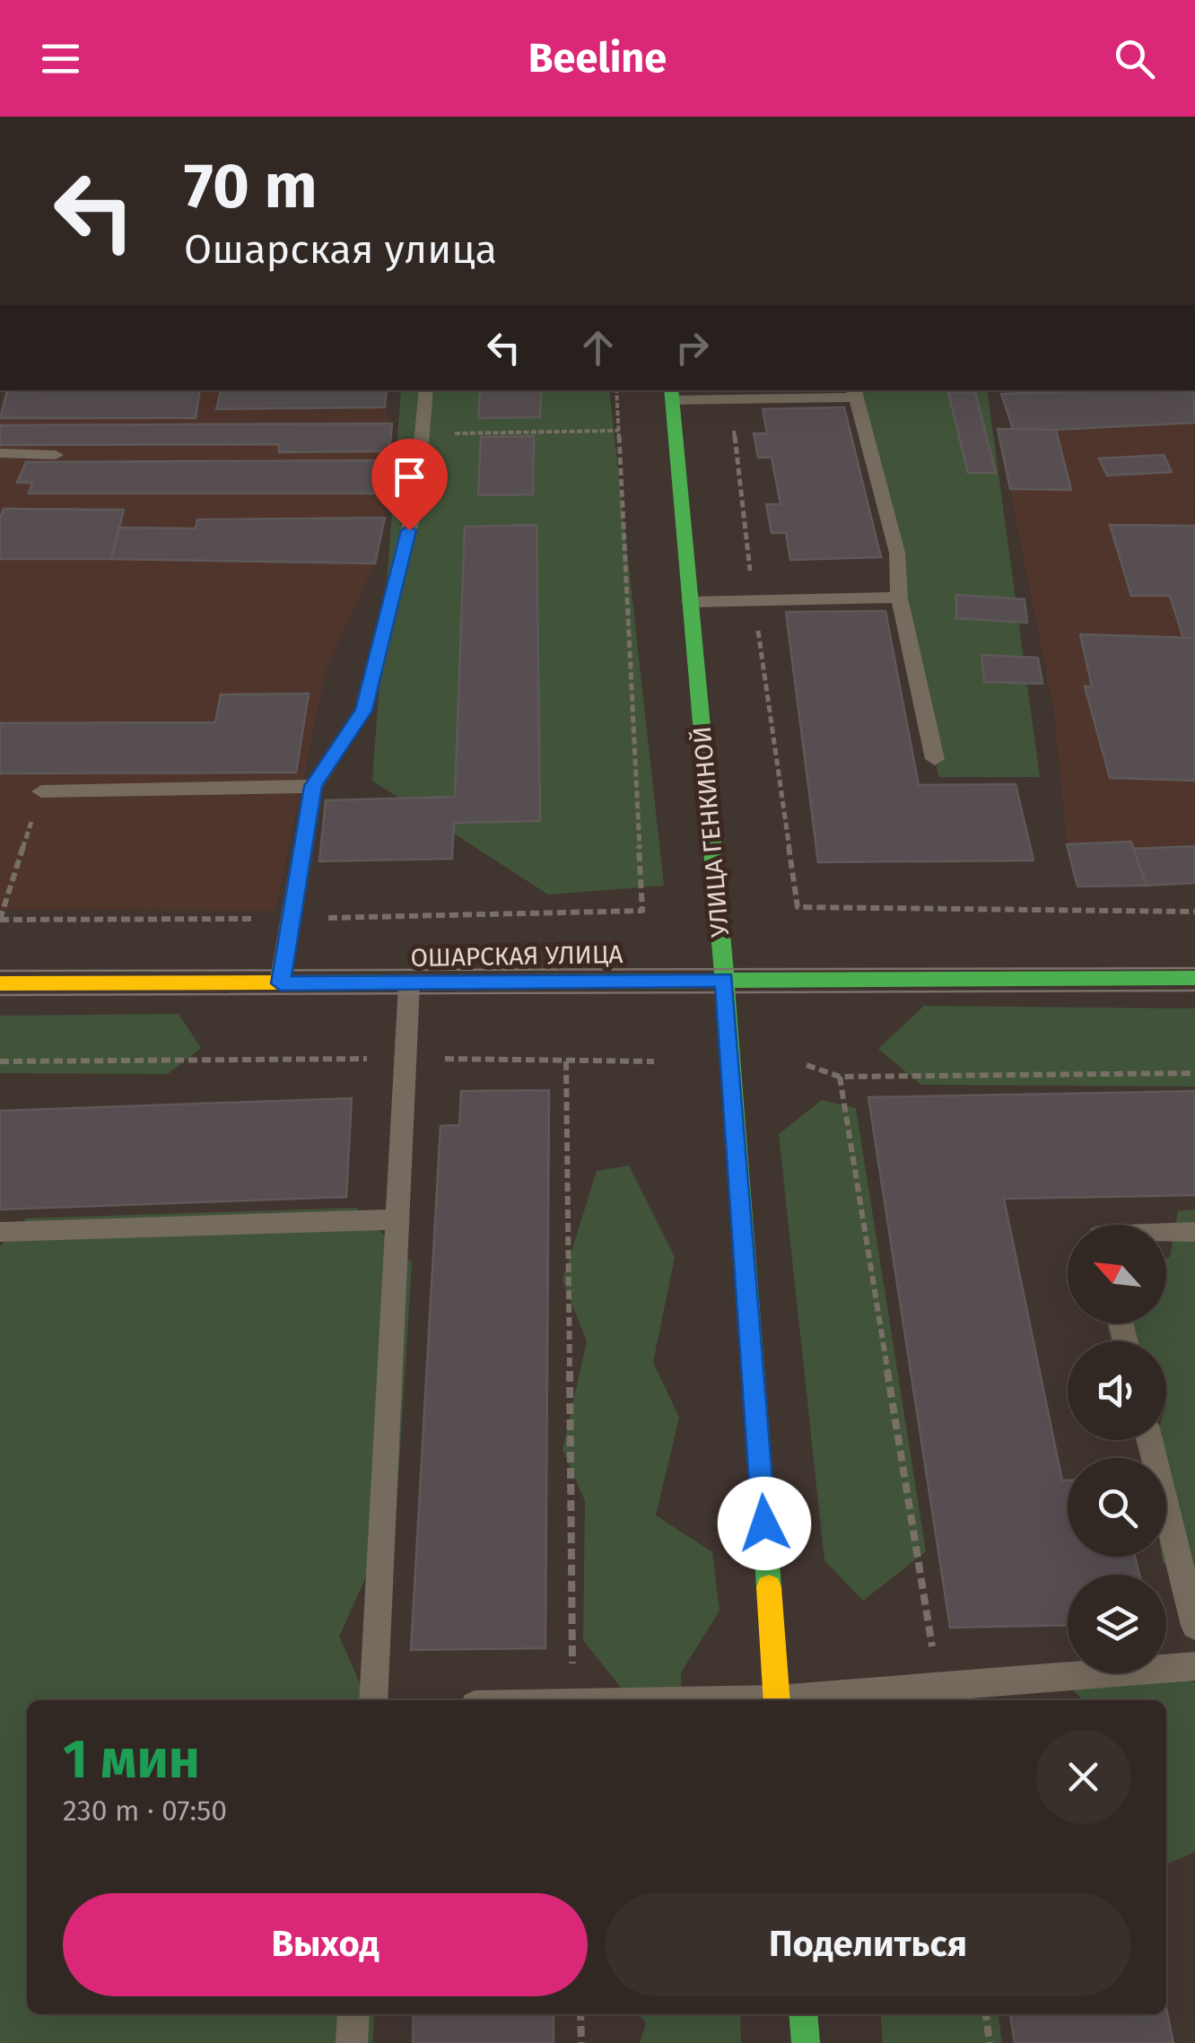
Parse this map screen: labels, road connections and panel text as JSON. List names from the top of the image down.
{
  "streets": {
    "street": ["УЛИЦА ГЕНКИНОЙ", "ОШАРСКАЯ УЛИЦА"]
  },
  "crossings": [
    ["УЛИЦА ГЕНКИНОЙ", "ОШАРСКАЯ УЛИЦА"]
  ],
  "north": "top left",
  "page": {
    "header": "Beeline",
    "turn": ["70 m", "Ошарская улица"],
    "heading": ["1 мин", "230 m · 07:50"],
    "buttons": ["Выход", "Поделиться"]
  }
}
